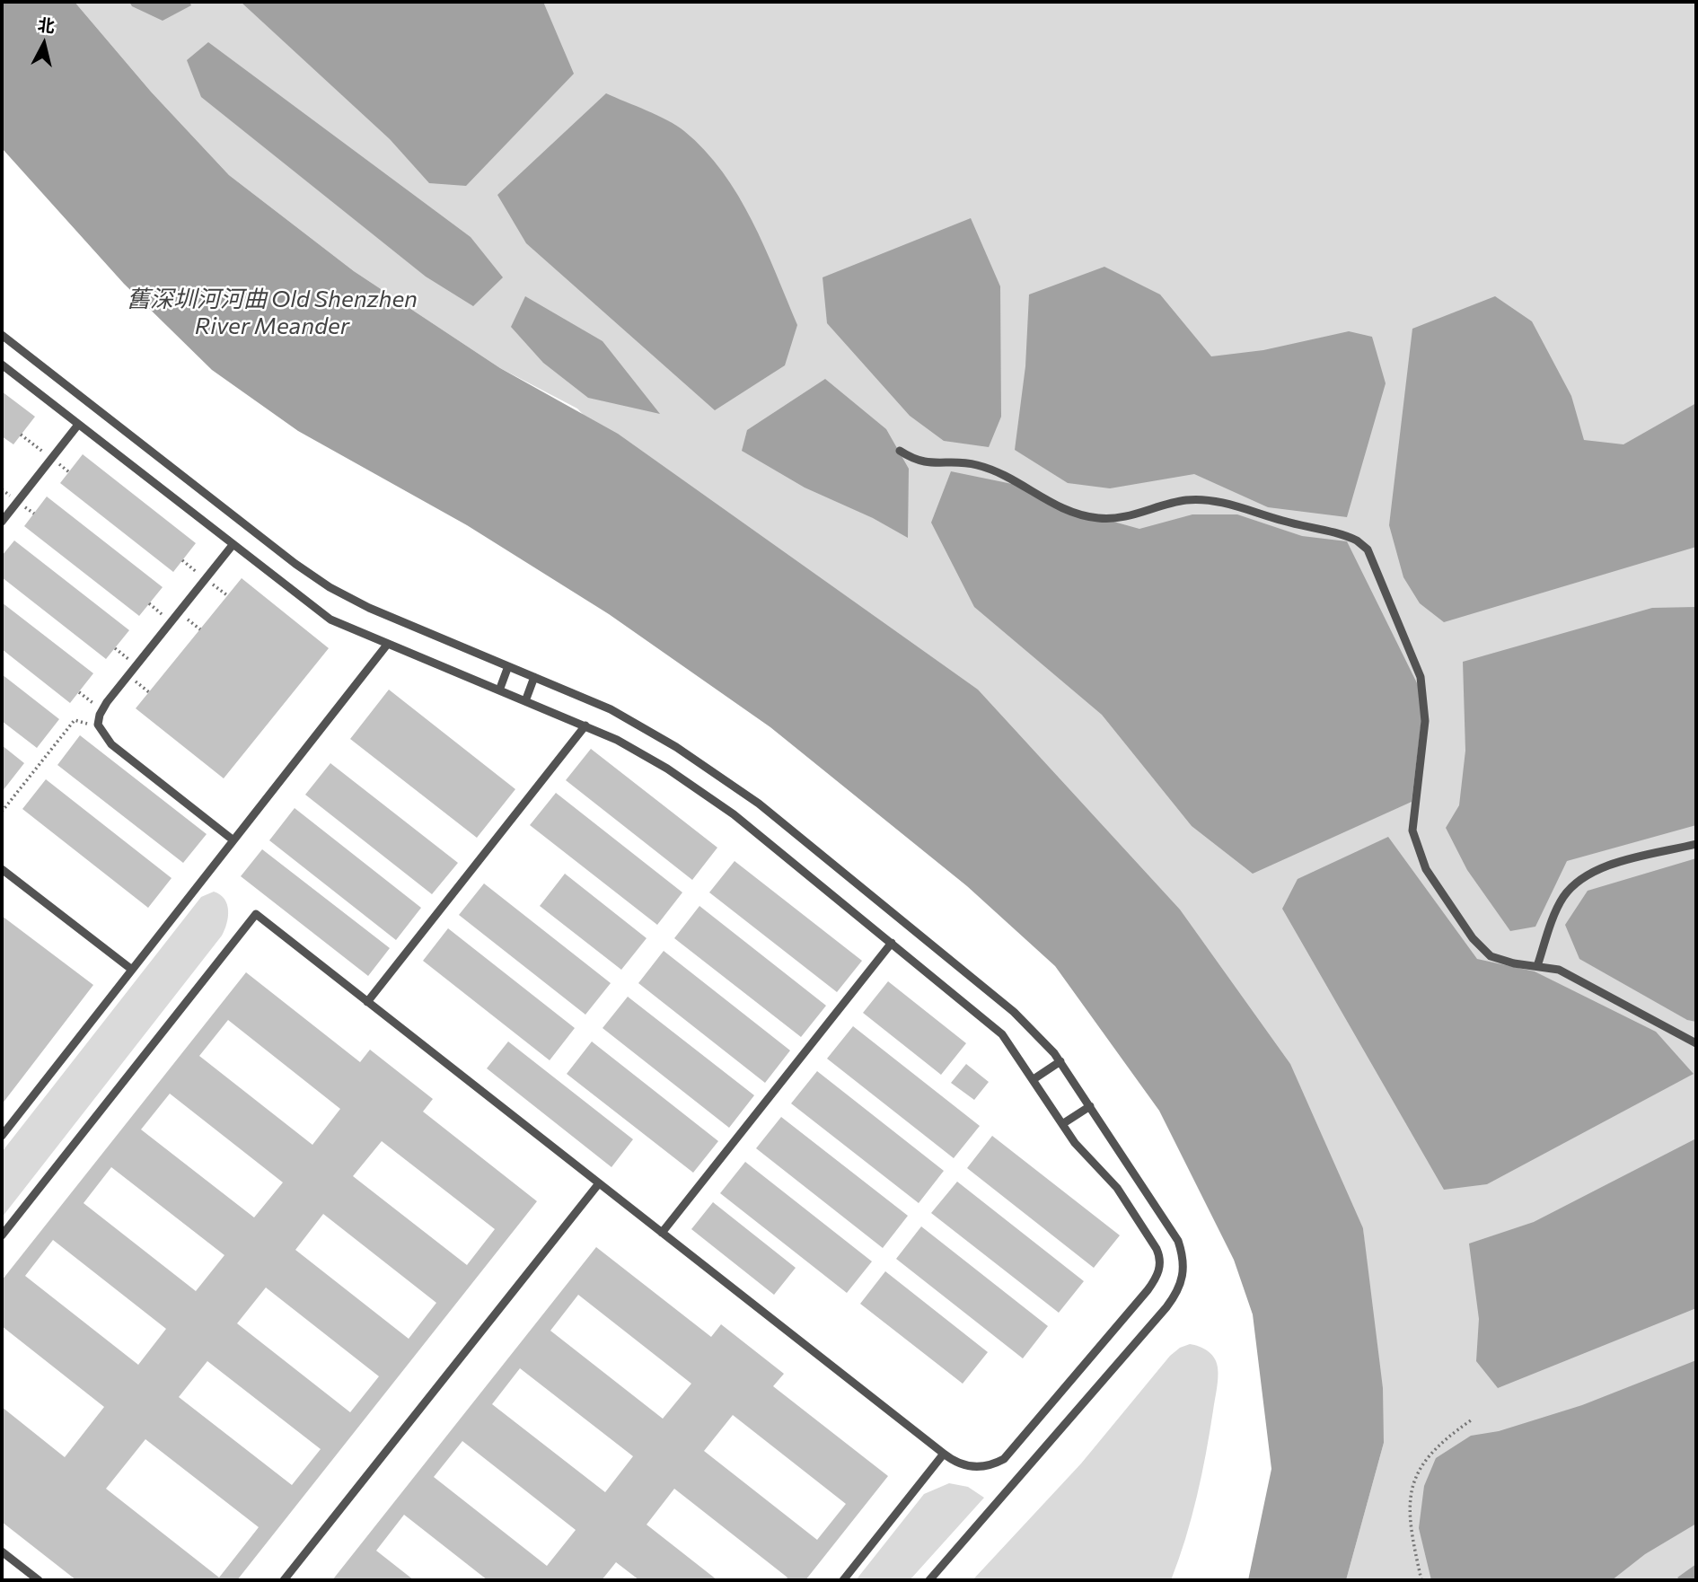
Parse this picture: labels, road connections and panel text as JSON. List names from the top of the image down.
{
  "water": ["舊深圳河河曲 Old Shenzhen River Meander"],
  "north": "top"
}
